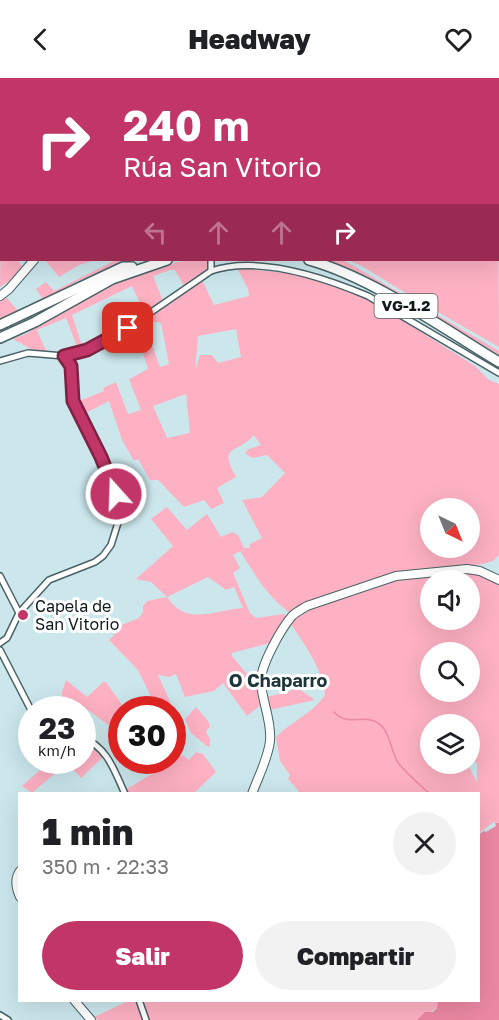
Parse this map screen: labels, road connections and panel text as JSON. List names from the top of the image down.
{
  "streets": {
    "highway": ["VG-1.2"]
  },
  "districts": ["O Chaparro"],
  "places": ["Capela de San Vitorio"],
  "north": "bottom right",
  "page": {
    "header": "Headway",
    "turn": ["240 m", "Rúa San Vitorio"],
    "speed": "23 km/h",
    "limit": "30",
    "heading": ["1 min", "350 m · 22:33"],
    "buttons": ["Salir", "Compartir"]
  }
}
